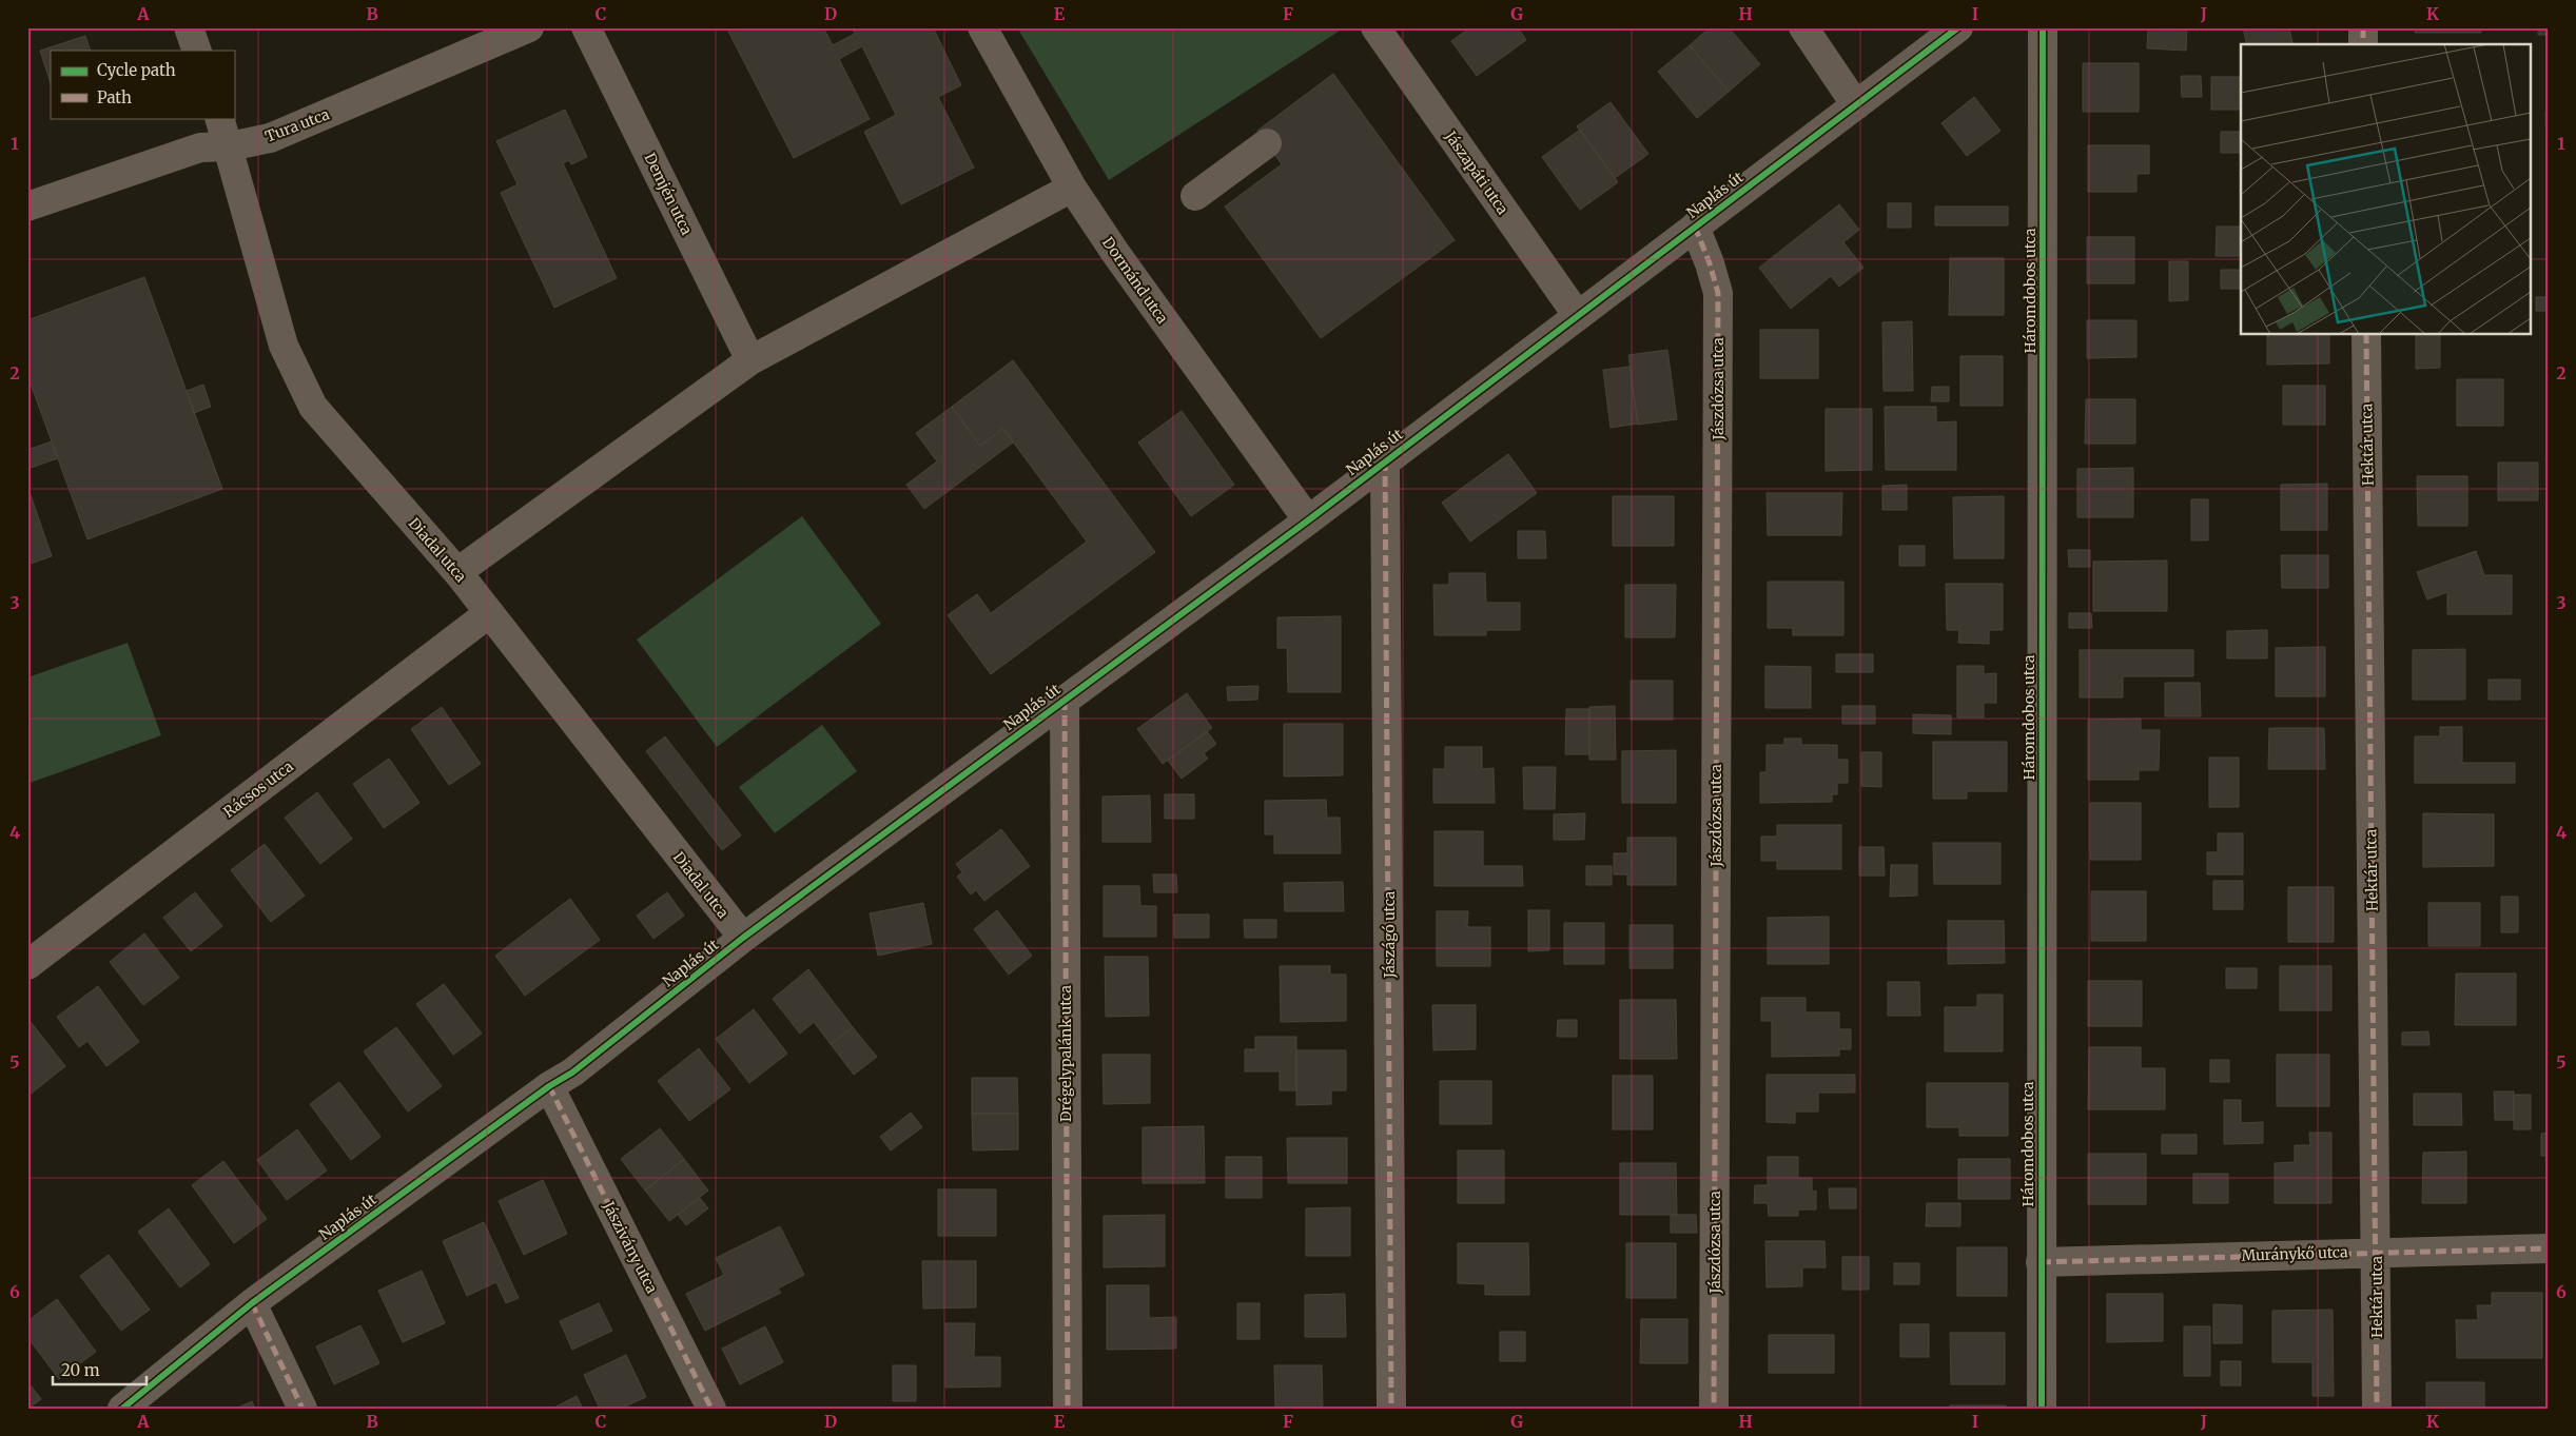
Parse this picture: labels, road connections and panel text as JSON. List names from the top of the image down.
{
  "streets": {
    "street": [
      "Tura utca",
      "Jászapáti utca",
      "Demjén utca",
      "Naplás út",
      "Dormánd utca",
      "Háromdobos utca",
      "Jászdózsa utca",
      "Hektár utca",
      "Diadal utca",
      "Rácsos utca",
      "Jászágó utca",
      "Drégelypalánk utca",
      "Jászivány utca",
      "Muránykő utca"
    ]
  },
  "crossings": [
    ["Tura utca", "Diadal utca"],
    ["Jászapáti utca", "Naplás út"],
    ["Naplás út", "Dormánd utca"],
    ["Naplás út", "Jászdózsa utca"],
    ["Naplás út", "Diadal utca"],
    ["Naplás út", "Jászágó utca"],
    ["Naplás út", "Drégelypalánk utca"],
    ["Naplás út", "Jászivány utca"],
    ["Háromdobos utca", "Muránykő utca"],
    ["Hektár utca", "Muránykő utca"],
    ["Diadal utca", "Rácsos utca"]
  ],
  "legend": ["Cycle path", "Path"],
  "scale_bar": "20 m",
  "grid": {
    "columns": [
      "A",
      "B",
      "C",
      "D",
      "E",
      "F",
      "G",
      "H",
      "I",
      "J",
      "K"
    ],
    "rows": [
      "1",
      "2",
      "3",
      "4",
      "5",
      "6"
    ]
  }
}
